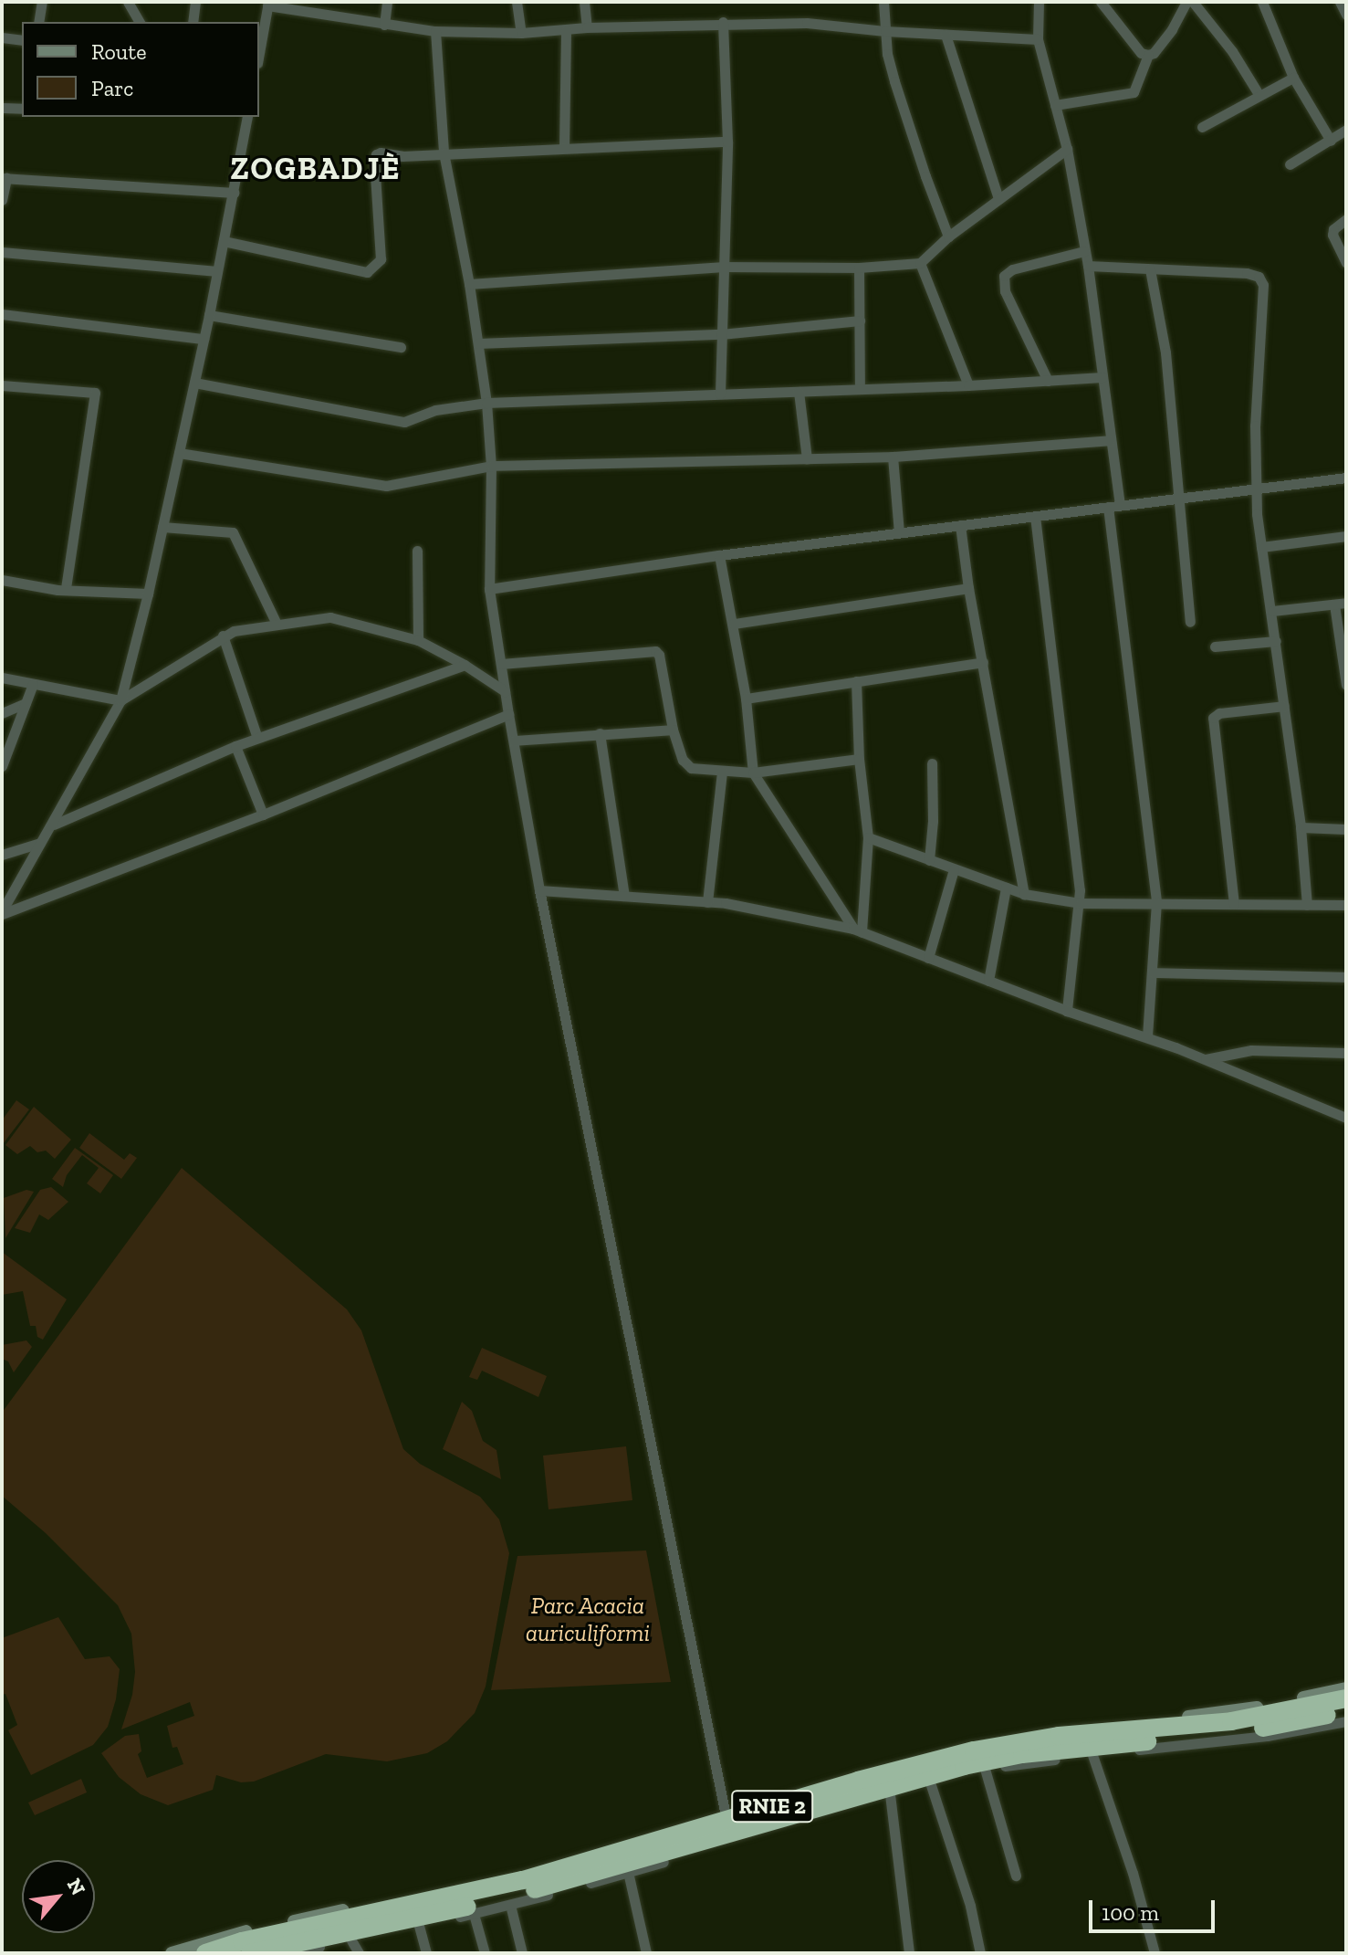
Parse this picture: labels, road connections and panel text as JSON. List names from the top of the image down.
{
  "streets": {
    "highway": ["RNIE 2"]
  },
  "districts": ["ZOGBADJÈ"],
  "parks": ["Parc Acacia auriculiformi"],
  "legend": ["Route", "Parc"],
  "scale_bar": "100 m",
  "north": "top right"
}
